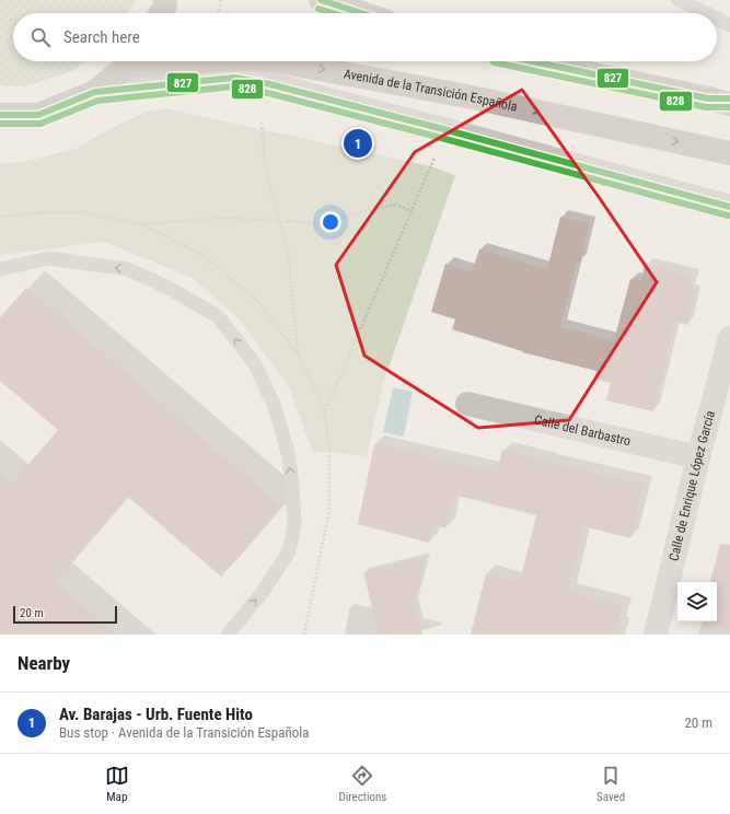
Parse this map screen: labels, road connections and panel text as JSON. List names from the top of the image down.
{
  "streets": {
    "main road": ["Avenida de la Transición Española"],
    "street": ["Calle del Barbastro", "Calle de Enrique López García"]
  },
  "crossings": [
    ["Calle del Barbastro", "Calle de Enrique López García"]
  ],
  "lines": ["transit line 827", "transit line 828"],
  "scale_bar": "20 m",
  "page": {
    "search": "Search here",
    "pins": "1",
    "scale": "20 m",
    "heading": "Nearby",
    "list": [
      {
        "mark": "1",
        "name": "Av. Barajas - Urb. Fuente Hito",
        "note": "Bus stop · Avenida de la Transición Española",
        "value": "20 m"
      }
    ],
    "nav": ["Map", "Directions", "Saved"]
  }
}
